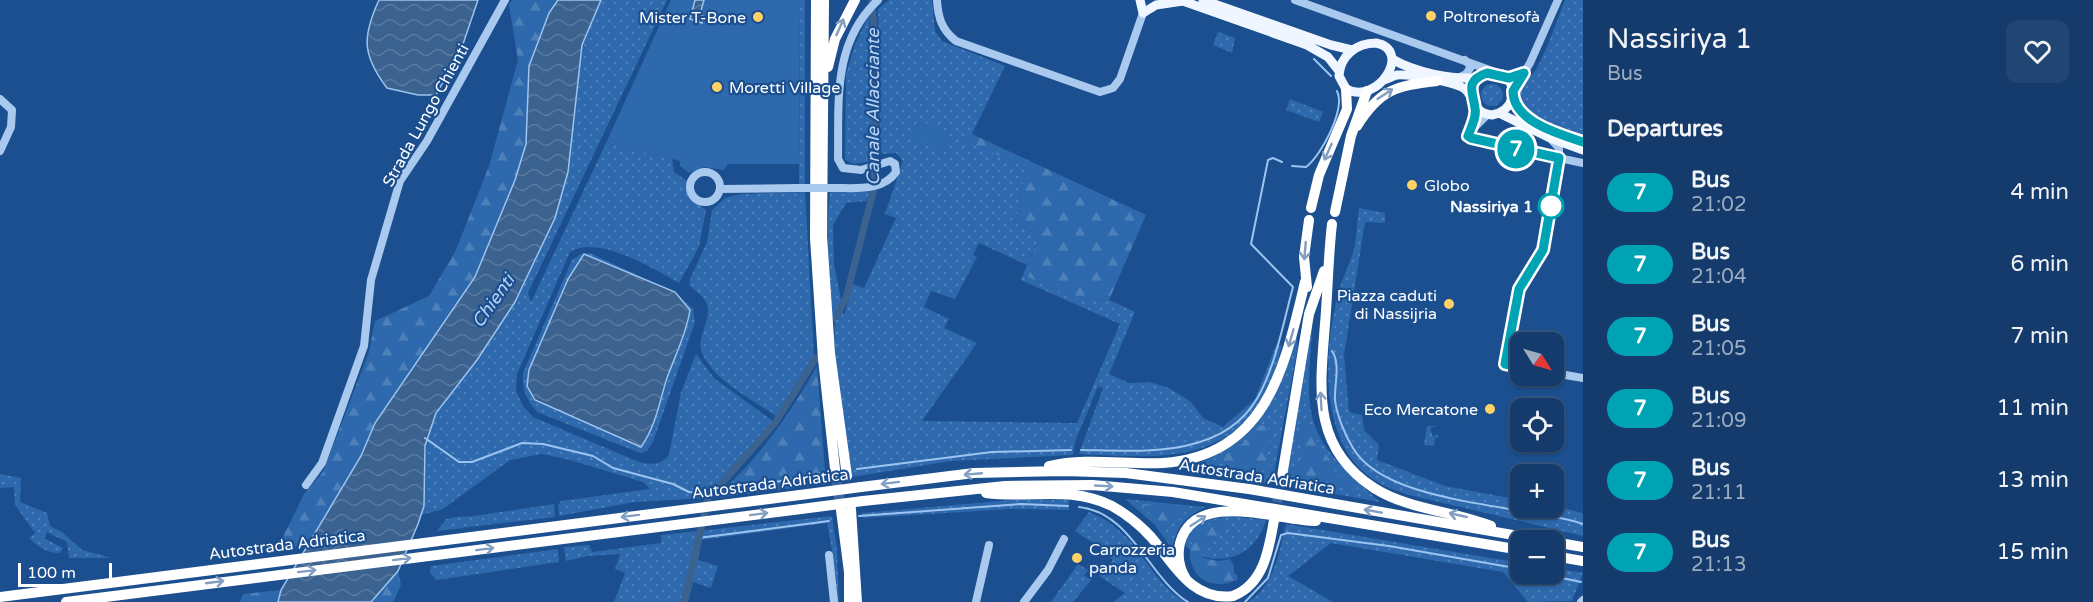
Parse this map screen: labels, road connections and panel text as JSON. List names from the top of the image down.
{
  "streets": {
    "highway": ["Autostrada Adriatica"],
    "street": ["Strada Lungo Chienti"]
  },
  "water": ["Canale Allacciante", "Chienti"],
  "places": [
    "Poltronesofà",
    "Mister T-Bone",
    "Moretti Village",
    "Globo",
    "Nassiriya 1",
    "Piazza caduti di Nassijria",
    "Eco Mercatone",
    "Carrozzeria panda"
  ],
  "lines": ["bus line 7"],
  "scale_bar": "100 m",
  "north": "bottom right",
  "page": {
    "on_map": "7",
    "heading": [
      ["Nassiriya 1", "Bus"],
      "Departures"
    ],
    "list": [
      {
        "mark": "7",
        "name": "Bus",
        "note": "21:02",
        "value": "4 min"
      },
      {
        "mark": "7",
        "name": "Bus",
        "note": "21:04",
        "value": "6 min"
      },
      {
        "mark": "7",
        "name": "Bus",
        "note": "21:05",
        "value": "7 min"
      },
      {
        "mark": "7",
        "name": "Bus",
        "note": "21:09",
        "value": "11 min"
      },
      {
        "mark": "7",
        "name": "Bus",
        "note": "21:11",
        "value": "13 min"
      },
      {
        "mark": "7",
        "name": "Bus",
        "note": "21:13",
        "value": "15 min"
      }
    ],
    "map_buttons": ["+", "−"],
    "scale": "100 m"
  }
}
